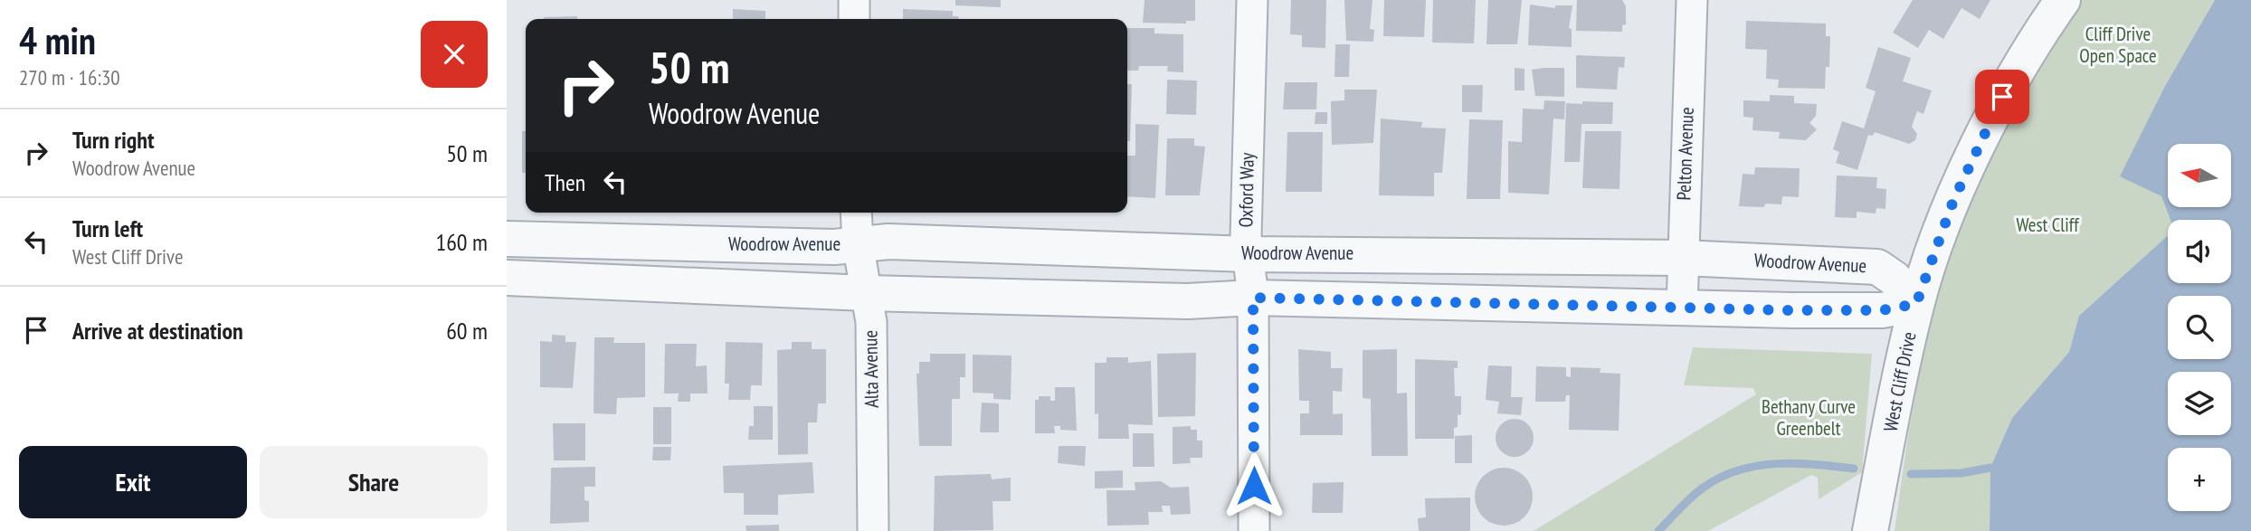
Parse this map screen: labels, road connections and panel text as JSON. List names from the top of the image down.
{
  "streets": {
    "street": [
      "Pelton Avenue",
      "Oxford Way",
      "Woodrow Avenue",
      "Alta Avenue",
      "West Cliff Drive"
    ]
  },
  "crossings": [
    ["Pelton Avenue", "Woodrow Avenue"],
    ["Oxford Way", "Woodrow Avenue"],
    ["Woodrow Avenue", "Alta Avenue"],
    ["Woodrow Avenue", "West Cliff Drive"]
  ],
  "parks": ["Cliff Drive Open Space", "West Cliff", "Bethany Curve Greenbelt"],
  "north": "left",
  "page": {
    "heading": ["4 min", "270 m · 16:30"],
    "turn": ["50 m", "Woodrow Avenue"],
    "list": [
      {
        "name": "Turn right",
        "note": "Woodrow Avenue",
        "value": "50 m"
      },
      {
        "name": "Turn left",
        "note": "West Cliff Drive",
        "value": "160 m"
      },
      {
        "name": "Arrive at destination",
        "value": "60 m"
      }
    ],
    "map_buttons": "+",
    "then": "Then",
    "buttons": ["Exit", "Share"]
  }
}
